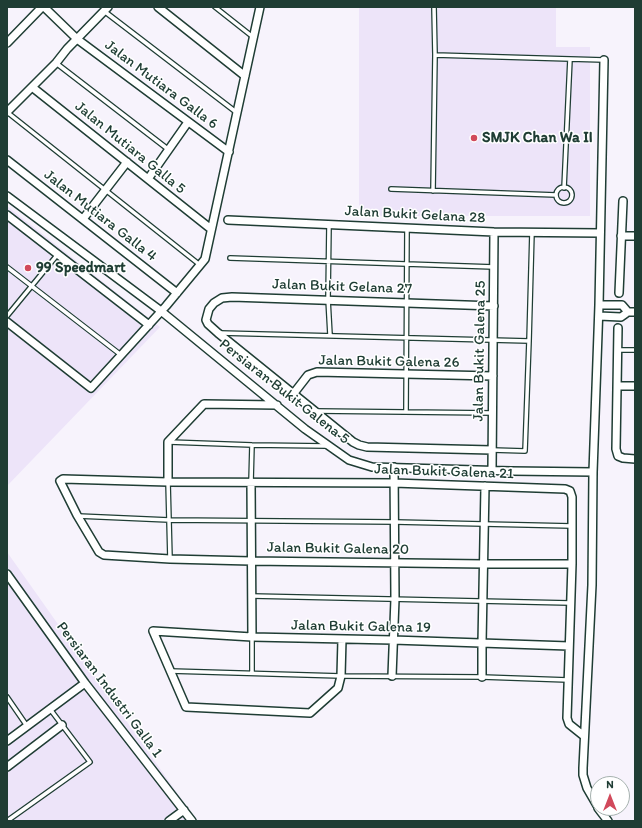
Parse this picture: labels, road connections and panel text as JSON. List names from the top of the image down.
{
  "streets": {
    "street": [
      "Jalan Mutiara Galla 6",
      "Jalan Mutiara Galla 5",
      "Jalan Bukit Gelana 28",
      "Jalan Mutiara Galla 4",
      "Jalan Bukit Gelana 27",
      "Jalan Bukit Galena 25",
      "Jalan Bukit Galena 26",
      "Persiaran Bukit Galena 5",
      "Jalan Bukit Galena 21",
      "Jalan Bukit Galena 20",
      "Jalan Bukit Galena 19",
      "Persiaran Industri Galla 1"
    ]
  },
  "crossings": [
    ["Jalan Bukit Gelana 28", "Jalan Bukit Galena 25"],
    ["Jalan Bukit Gelana 27", "Jalan Bukit Galena 25"],
    ["Jalan Bukit Galena 25", "Jalan Bukit Galena 26"],
    ["Jalan Bukit Galena 25", "Persiaran Bukit Galena 5"],
    ["Jalan Bukit Galena 21", "Jalan Bukit Galena 20"],
    ["Jalan Bukit Galena 21", "Jalan Bukit Galena 19"]
  ],
  "places": ["SMJK Chan Wa II", "99 Speedmart"],
  "north": "top"
}
